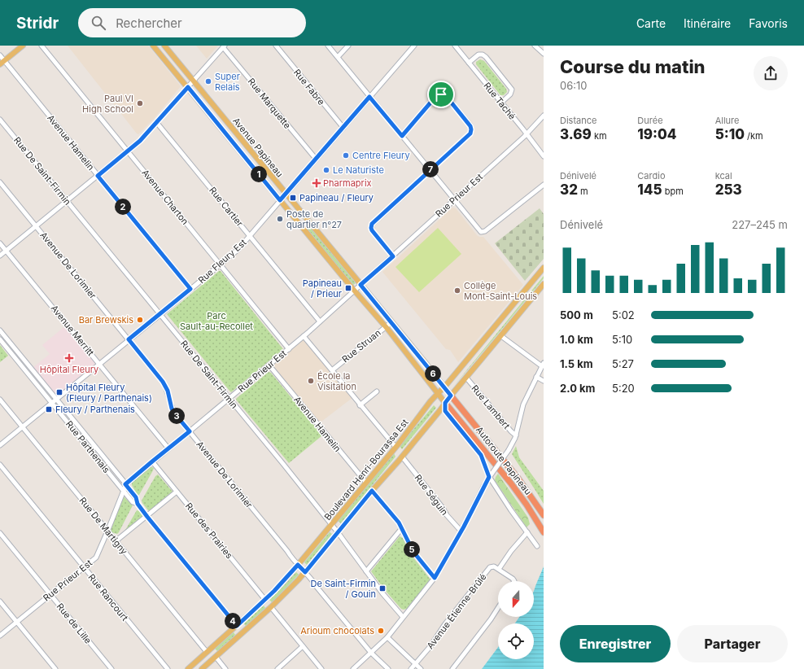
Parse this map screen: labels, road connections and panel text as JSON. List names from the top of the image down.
{
  "streets": {
    "highway": ["Autoroute Papineau"],
    "main road": ["Avenue Papineau", "Boulevard Henri-Bourassa Est"],
    "street": [
      "Rue Fabre",
      "Rue Taché",
      "Rue Marquette",
      "Avenue Hamelin",
      "Rue De Saint-Firmin",
      "Rue Prieur Est",
      "Avenue Charton",
      "Rue Cartier",
      "Rue Fleury Est",
      "Avenue De Lorimier",
      "Avenue Merritt",
      "Rue Struan",
      "Rue Lambert",
      "Rue Parthenais",
      "Rue Séguin",
      "Rue De Martigny",
      "Rue des Prairies",
      "Rue Rancourt",
      "Avenue Étienne-Brûlé",
      "Rue de Lille"
    ]
  },
  "crossings": [
    ["Rue Fabre", "Rue Fleury Est"],
    ["Rue Taché", "Rue Prieur Est"],
    ["Rue Marquette", "Rue Fleury Est"],
    ["Avenue Hamelin", "Rue Prieur Est"],
    ["Avenue Hamelin", "Rue Fleury Est"],
    ["Avenue Hamelin", "Boulevard Henri-Bourassa Est"],
    ["Avenue Papineau", "Rue Prieur Est"],
    ["Avenue Papineau", "Rue Fleury Est"],
    ["Avenue Papineau", "Rue Struan"],
    ["Avenue Papineau", "Autoroute Papineau"],
    ["Avenue Papineau", "Boulevard Henri-Bourassa Est"],
    ["Rue De Saint-Firmin", "Rue Prieur Est"],
    ["Rue De Saint-Firmin", "Rue Fleury Est"],
    ["Rue De Saint-Firmin", "Boulevard Henri-Bourassa Est"],
    ["Rue Prieur Est", "Avenue Charton"],
    ["Rue Prieur Est", "Rue Cartier"],
    ["Rue Prieur Est", "Avenue De Lorimier"],
    ["Rue Prieur Est", "Avenue Merritt"],
    ["Rue Prieur Est", "Rue Parthenais"],
    ["Rue Prieur Est", "Rue De Martigny"],
    ["Rue Prieur Est", "Rue des Prairies"],
    ["Rue Prieur Est", "Rue Rancourt"],
    ["Rue Prieur Est", "Rue de Lille"],
    ["Avenue Charton", "Rue Fleury Est"],
    ["Rue Cartier", "Rue Fleury Est"],
    ["Rue Fleury Est", "Avenue De Lorimier"],
    ["Rue Fleury Est", "Avenue Merritt"],
    ["Rue Fleury Est", "Rue Parthenais"],
    ["Rue Fleury Est", "Rue De Martigny"],
    ["Avenue De Lorimier", "Boulevard Henri-Bourassa Est"],
    ["Rue Lambert", "Boulevard Henri-Bourassa Est"],
    ["Rue Parthenais", "Boulevard Henri-Bourassa Est"],
    ["Autoroute Papineau", "Boulevard Henri-Bourassa Est"],
    ["Boulevard Henri-Bourassa Est", "Rue Séguin"],
    ["Boulevard Henri-Bourassa Est", "Rue De Martigny"],
    ["Boulevard Henri-Bourassa Est", "Rue des Prairies"]
  ],
  "parks": ["Parc Sault-au-Recollet"],
  "places": {
    "other": [
      "Super Relais",
      "Paul VI High School",
      "Centre Fleury",
      "Le Naturiste",
      "Poste de quartier n°27",
      "Collège Mont-Saint-Louis",
      "Bar Brewskis",
      "École la Visitation",
      "Arioum chocolats"
    ],
    "health": ["Pharmaprix", "Hôpital Fleury"],
    "transit": [
      "Papineau / Fleury",
      "Papineau / Prieur",
      "Hôpital Fleury (Fleury / Parthenais)",
      "Fleury / Parthenais",
      "De Saint-Firmin / Gouin"
    ]
  },
  "north": "bottom",
  "page": {
    "header": "Stridr",
    "search": "Rechercher",
    "nav": ["Carte", "Itinéraire", "Favoris"],
    "heading": ["Course du matin", "06:10"],
    "stats": [
      ["Distance", "3.69 km"],
      ["Durée", "19:04"],
      ["Allure", "5:10 /km"],
      ["Dénivelé", "32 m"],
      ["Cardio", "145 bpm"],
      ["kcal", "253"]
    ],
    "pins": [
      "7",
      "1",
      "2",
      "6",
      "3",
      "5",
      "4"
    ],
    "chart": ["Dénivelé", "227–245 m"],
    "list": [
      {
        "name": "500 m",
        "note": "5:02"
      },
      {
        "name": "1.0 km",
        "note": "5:10"
      },
      {
        "name": "1.5 km",
        "note": "5:27"
      },
      {
        "name": "2.0 km",
        "note": "5:20"
      }
    ],
    "buttons": ["Enregistrer", "Partager"]
  }
}
